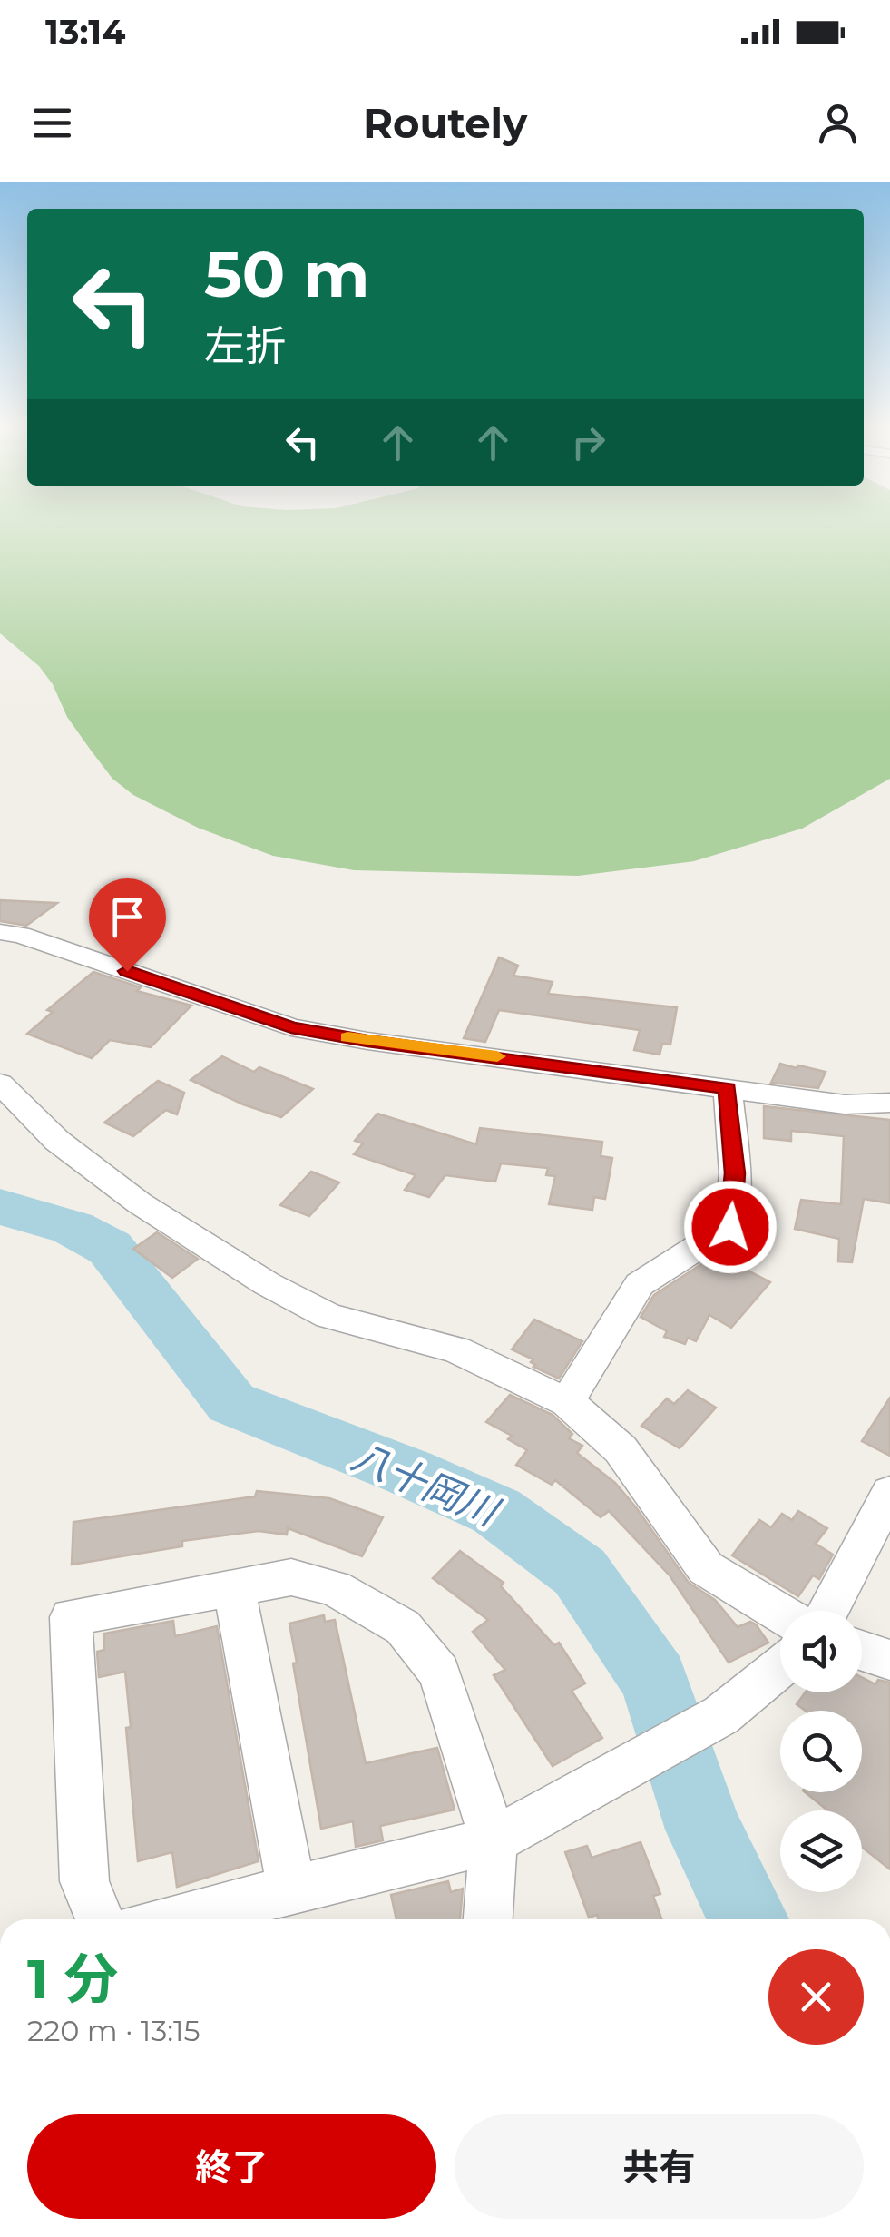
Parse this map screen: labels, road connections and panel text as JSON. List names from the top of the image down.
{
  "water": ["八十岡川"],
  "page": {
    "status": "13:14",
    "header": "Routely",
    "turn": ["50 m", "左折"],
    "heading": ["1 分", "220 m · 13:15"],
    "buttons": ["終了", "共有"]
  }
}
